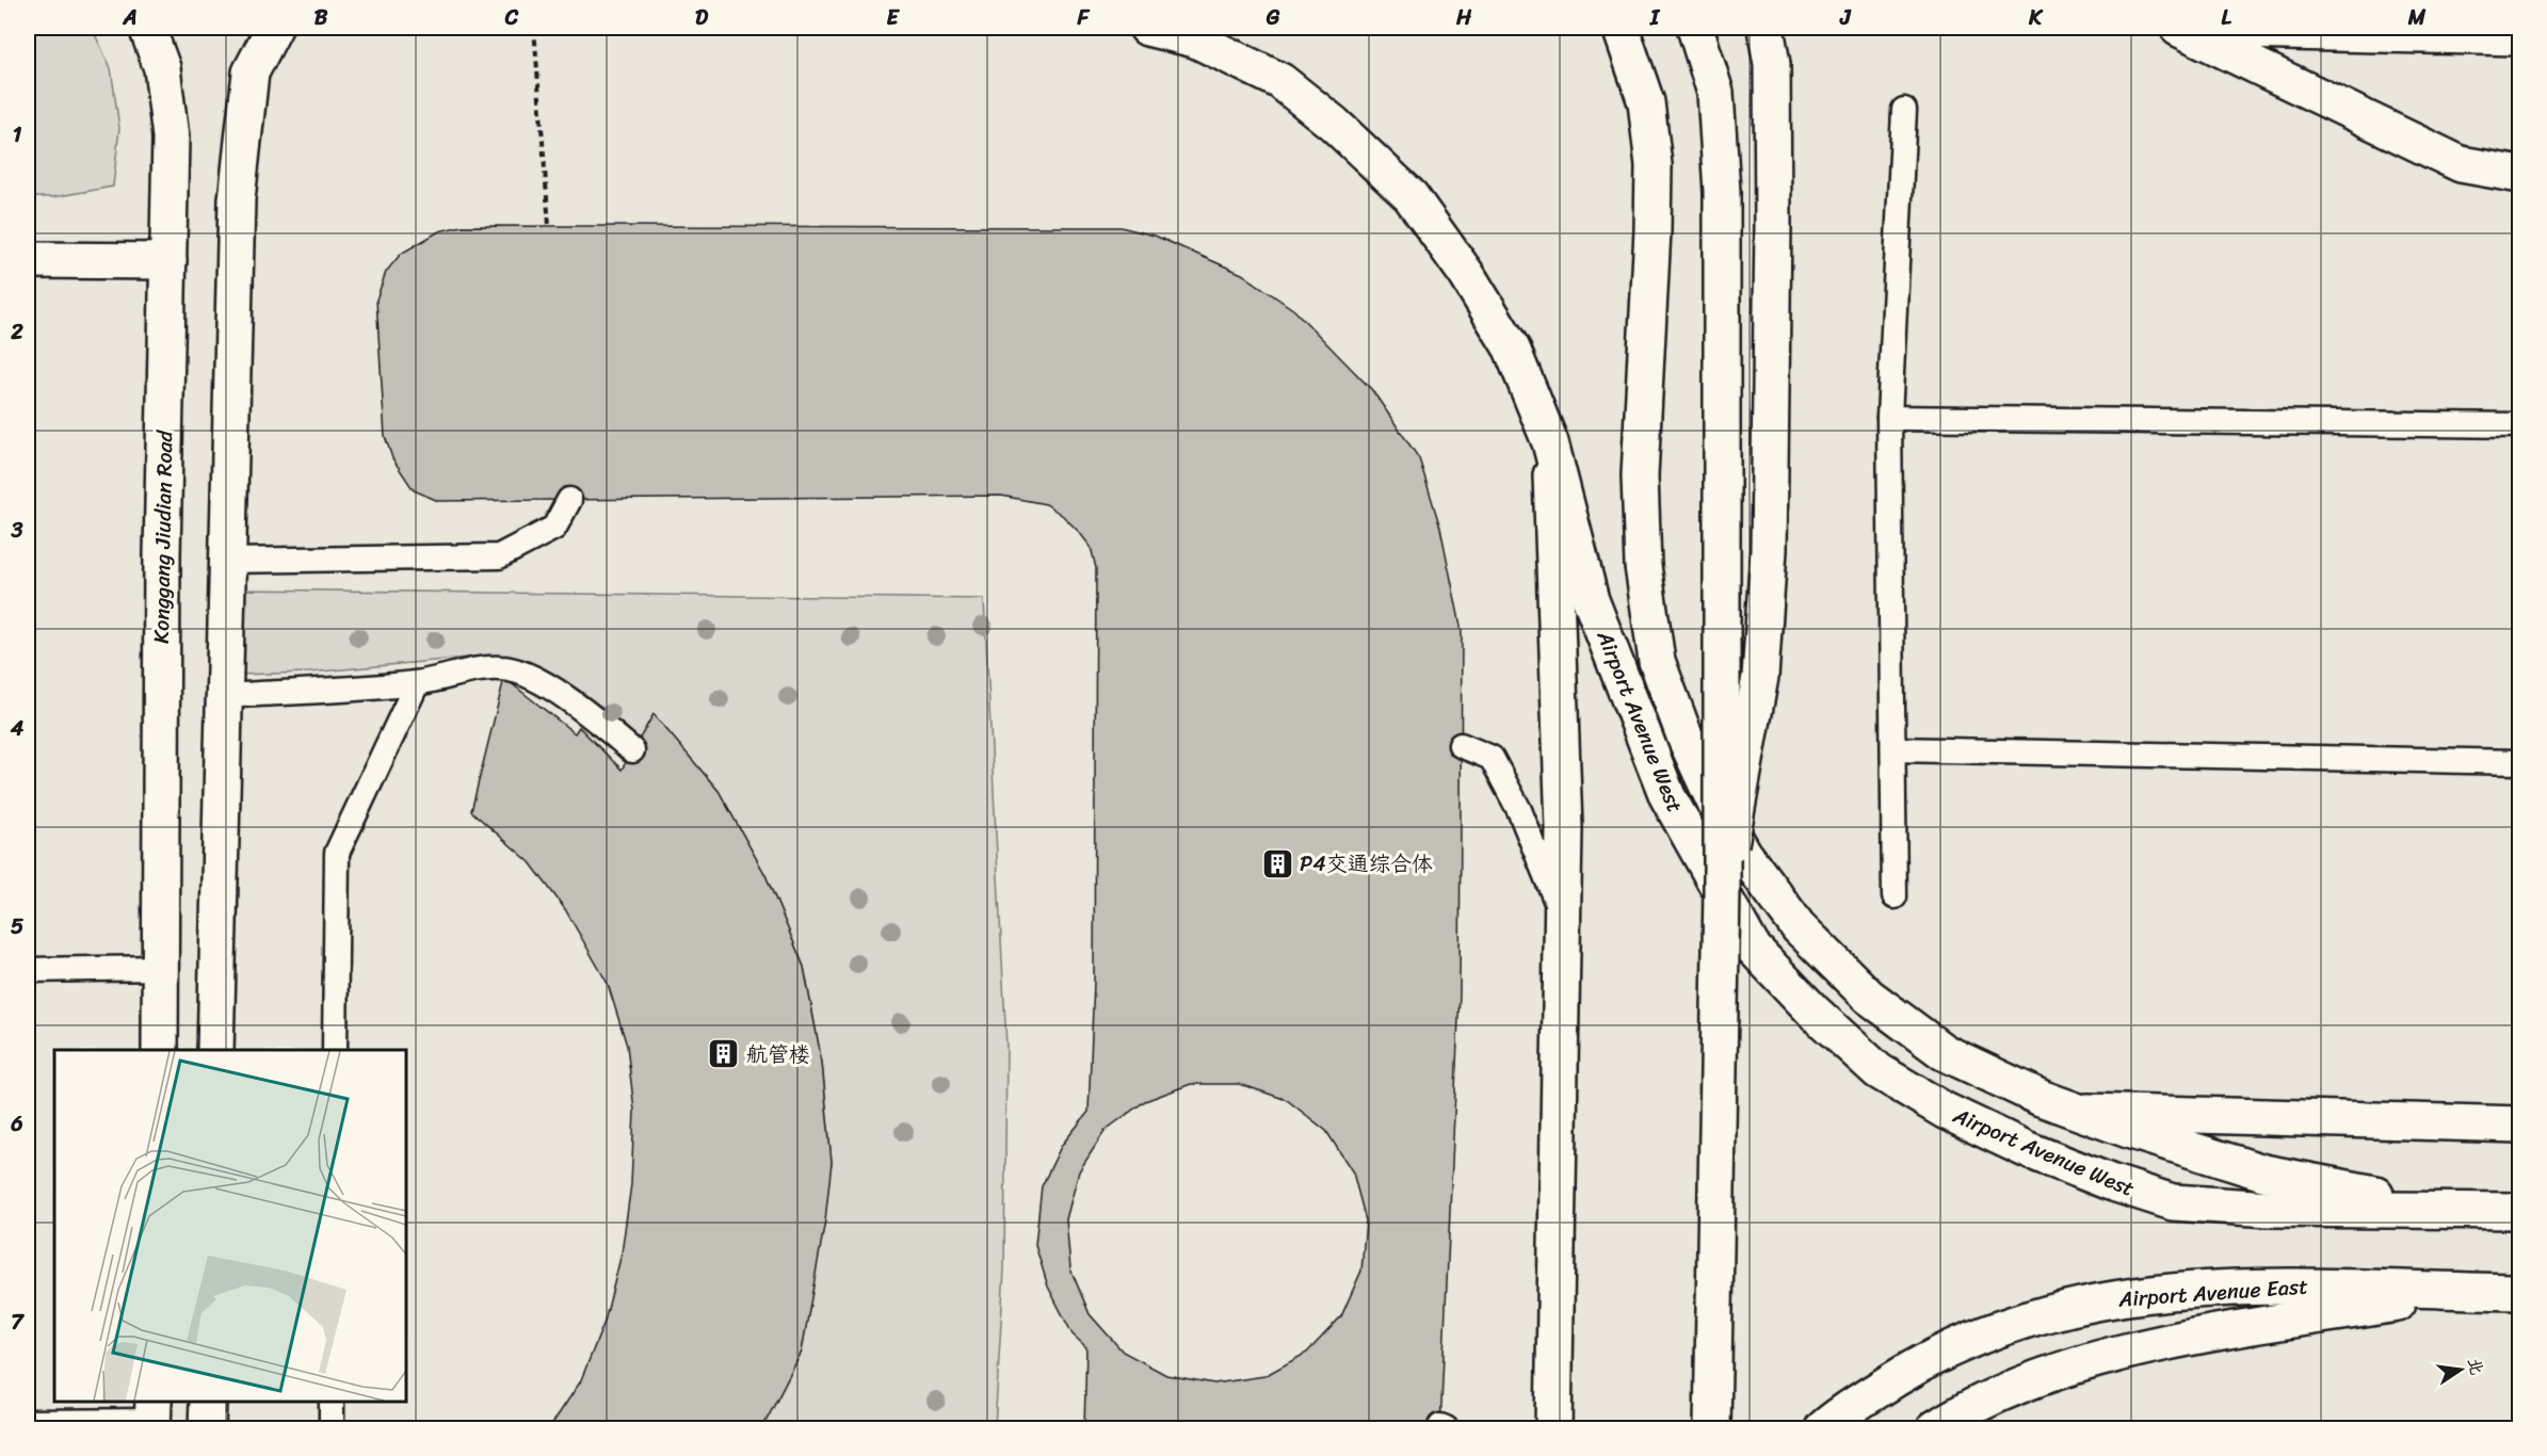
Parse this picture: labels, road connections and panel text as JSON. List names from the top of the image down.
{
  "streets": {
    "main road": ["Konggang Jiudian Road", "Airport Avenue West", "Airport Avenue East"]
  },
  "places": {
    "building": ["P4交通综合体", "航管楼"]
  },
  "north": "right",
  "grid": {
    "columns": [
      "A",
      "B",
      "C",
      "D",
      "E",
      "F",
      "G",
      "H",
      "I",
      "J",
      "K",
      "L",
      "M"
    ],
    "rows": [
      "1",
      "2",
      "3",
      "4",
      "5",
      "6",
      "7"
    ]
  }
}
